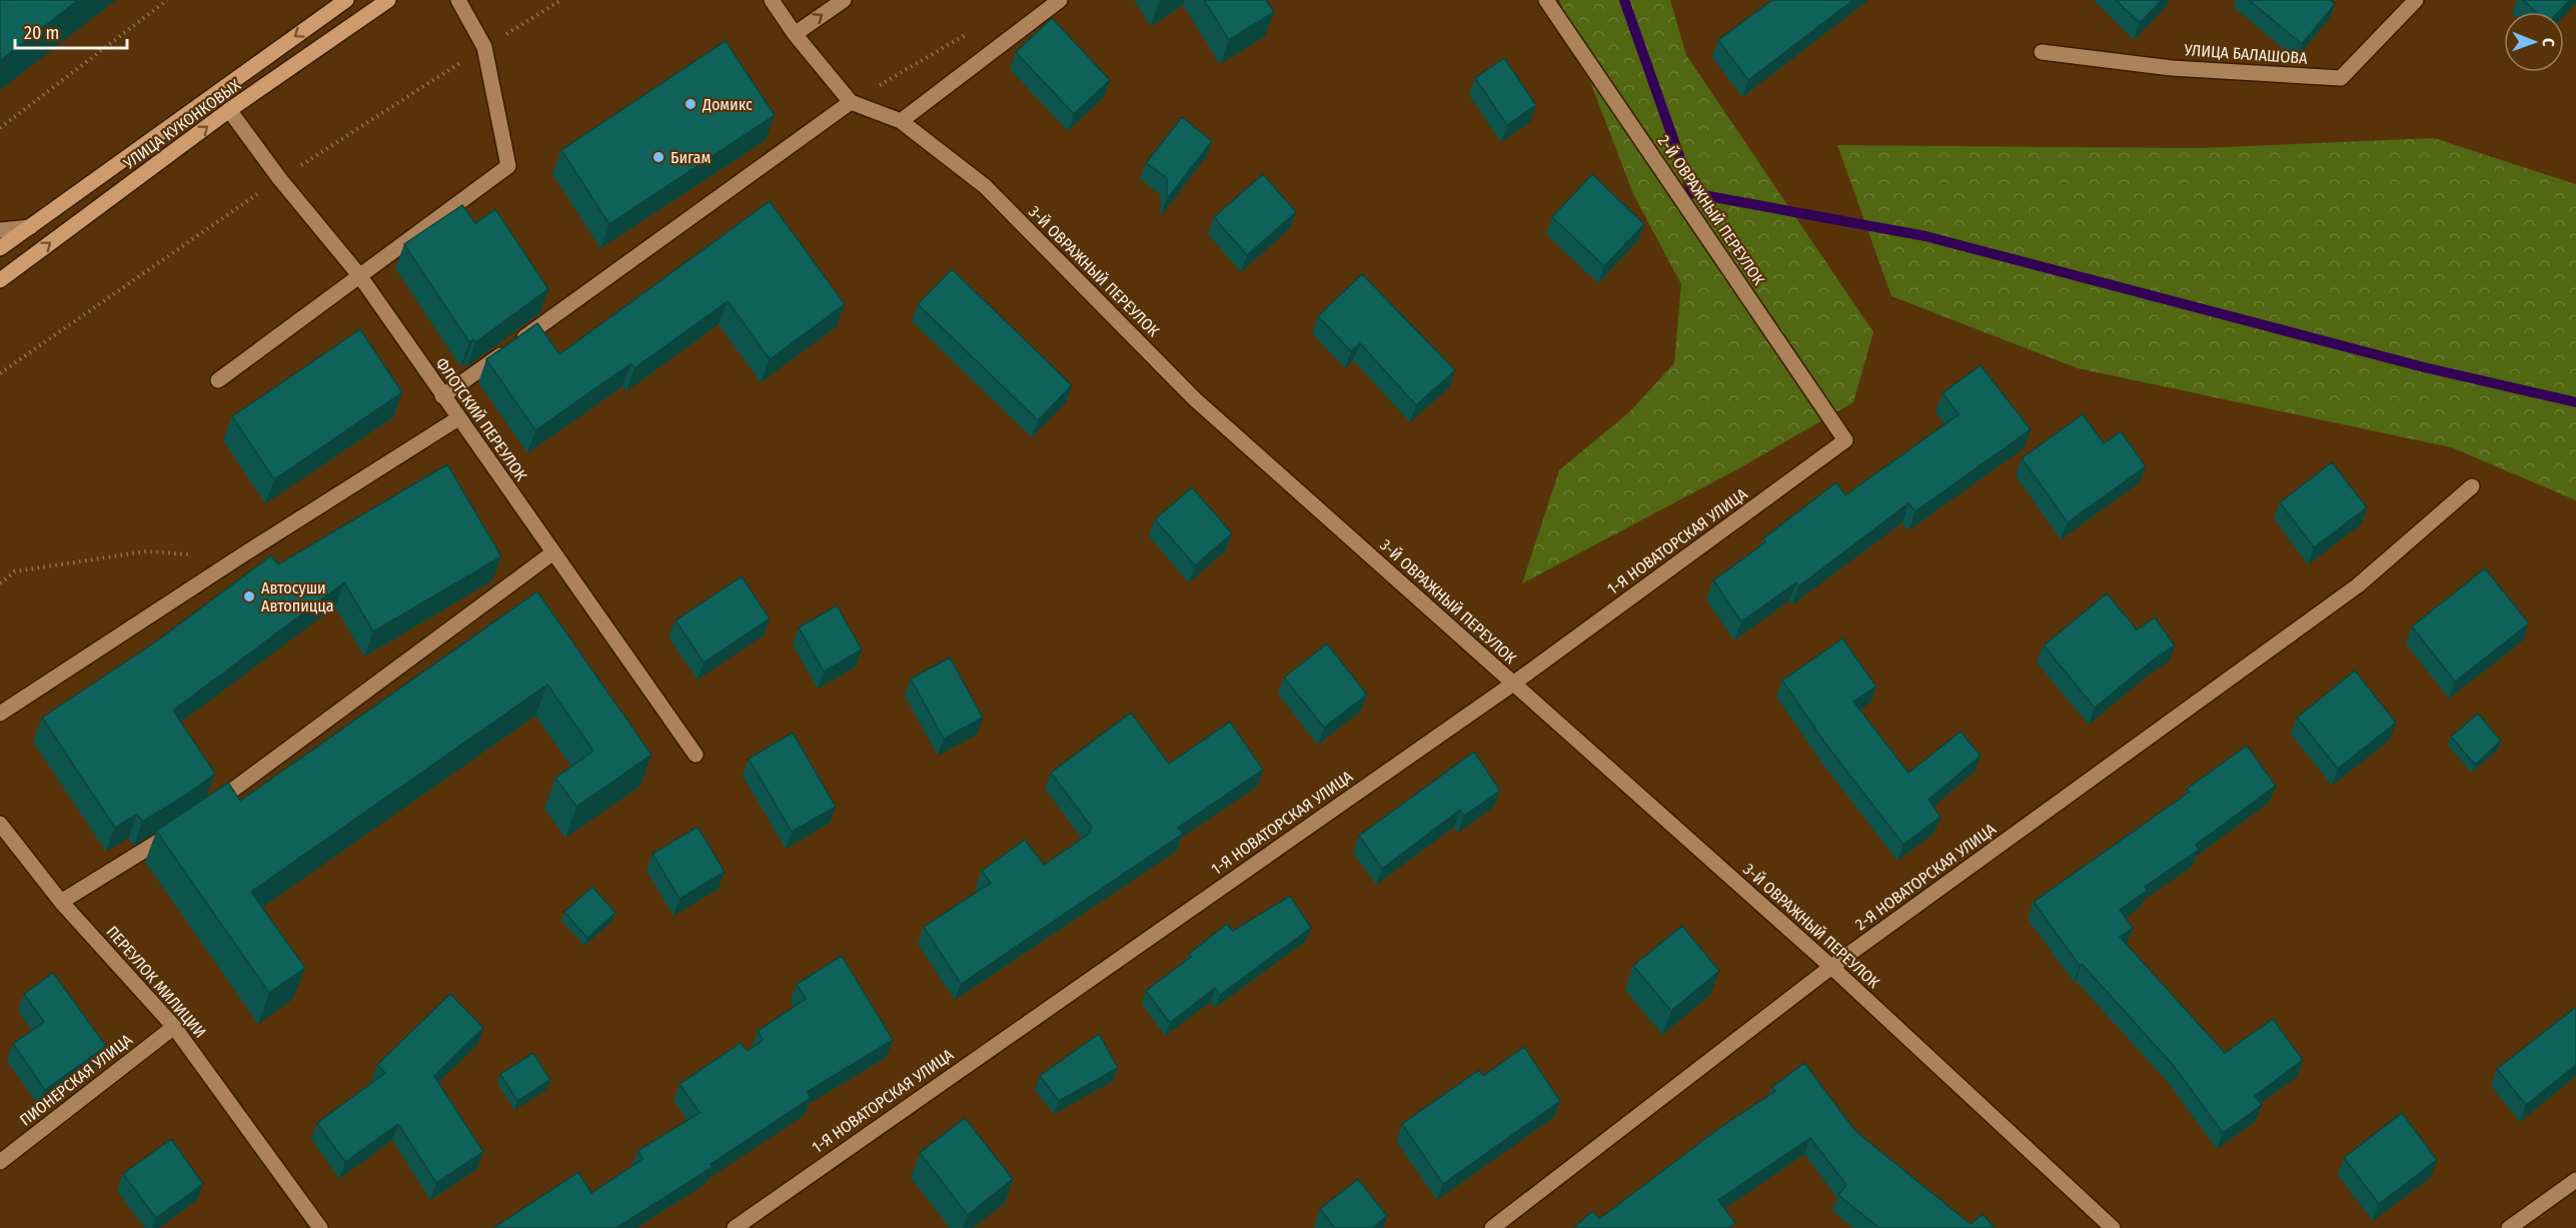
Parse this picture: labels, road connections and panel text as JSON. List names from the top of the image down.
{
  "streets": {
    "main road": ["УЛИЦА КУКОНКОВЫХ"],
    "street": [
      "УЛИЦА БАЛАШОВА",
      "2-Й ОВРАЖНЫЙ ПЕРЕУЛОК",
      "3-Й ОВРАЖНЫЙ ПЕРЕУЛОК",
      "ФЛОТСКИЙ ПЕРЕУЛОК",
      "1-Я НОВАТОРСКАЯ УЛИЦА",
      "2-Я НОВАТОРСКАЯ УЛИЦА",
      "ПЕРЕУЛОК МИЛИЦИИ",
      "ПИОНЕРСКАЯ УЛИЦА"
    ]
  },
  "crossings": [
    ["УЛИЦА КУКОНКОВЫХ", "ФЛОТСКИЙ ПЕРЕУЛОК"],
    ["2-Й ОВРАЖНЫЙ ПЕРЕУЛОК", "1-Я НОВАТОРСКАЯ УЛИЦА"],
    ["3-Й ОВРАЖНЫЙ ПЕРЕУЛОК", "1-Я НОВАТОРСКАЯ УЛИЦА"],
    ["3-Й ОВРАЖНЫЙ ПЕРЕУЛОК", "2-Я НОВАТОРСКАЯ УЛИЦА"],
    ["ПЕРЕУЛОК МИЛИЦИИ", "ПИОНЕРСКАЯ УЛИЦА"]
  ],
  "places": ["Домикс", "Бигам", "Автосуши Автопицца"],
  "scale_bar": "20 m",
  "north": "right"
}
